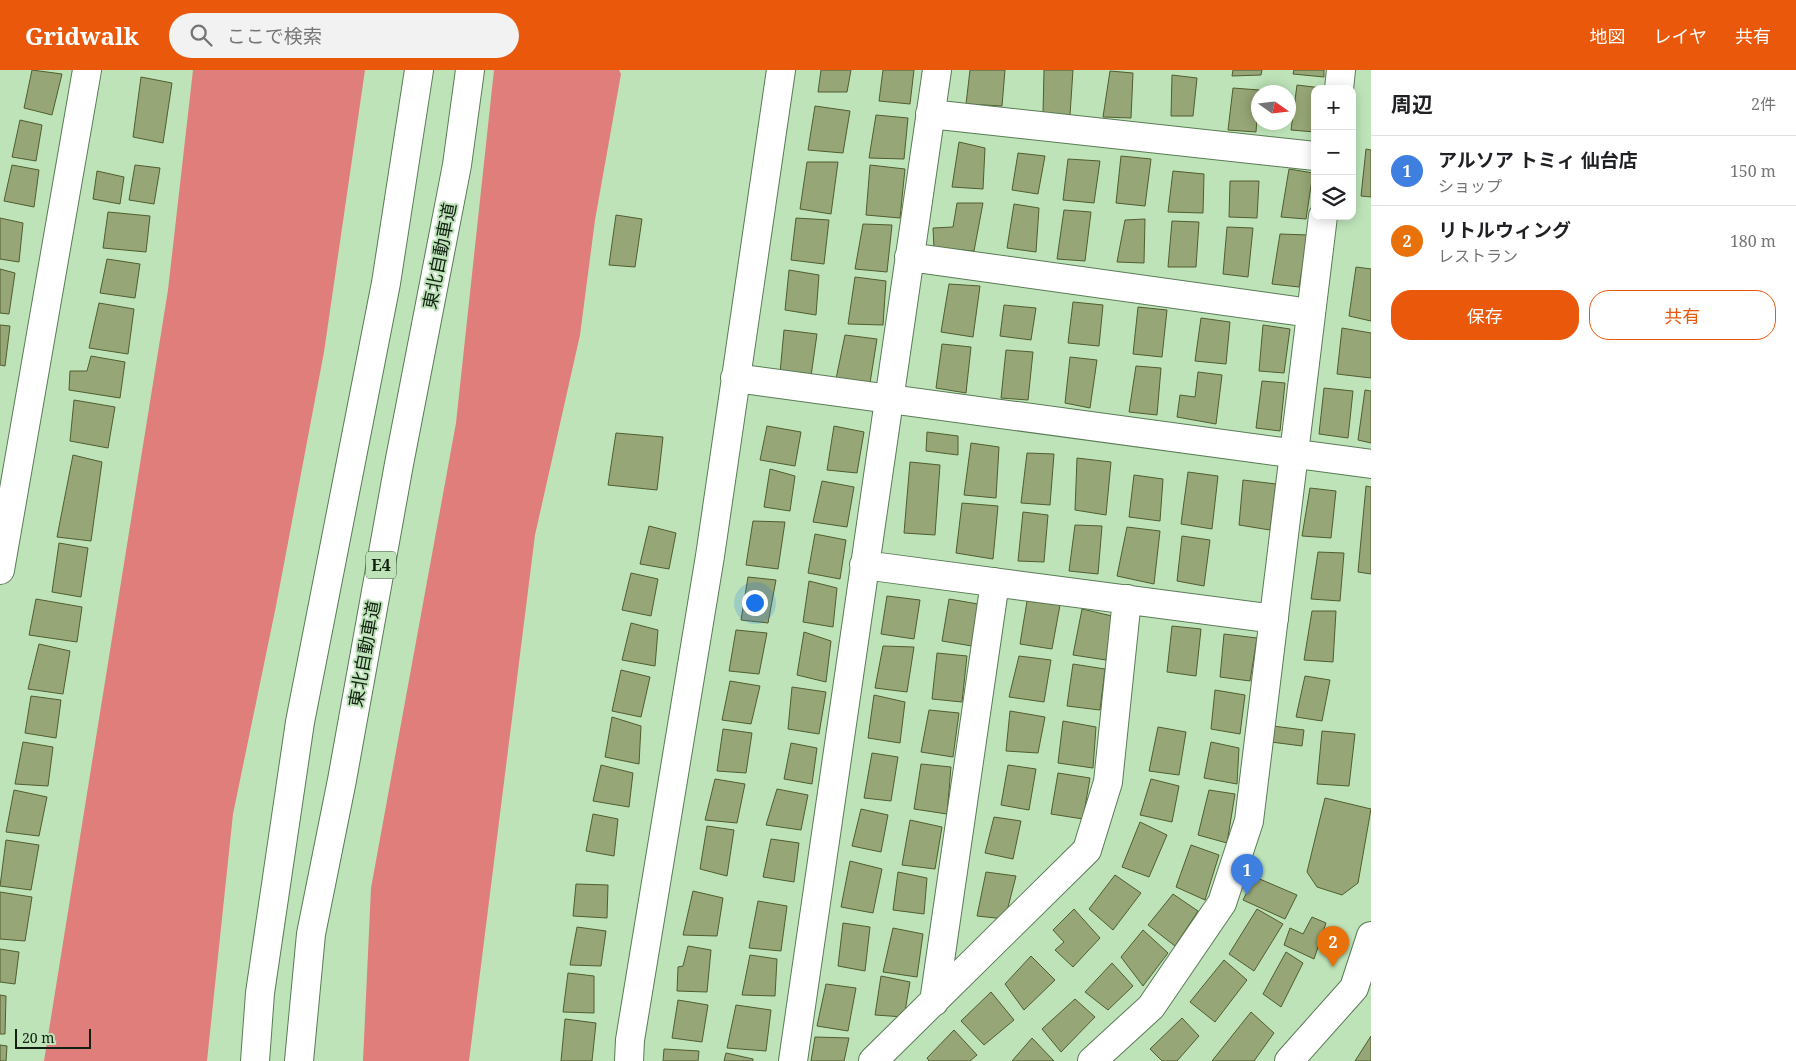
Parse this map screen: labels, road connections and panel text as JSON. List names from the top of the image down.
{
  "streets": {
    "main road": ["東北自動車道", "E4"]
  },
  "scale_bar": "20 m",
  "north": "right",
  "page": {
    "header": "Gridwalk",
    "search": "ここで検索",
    "nav": ["地図", "レイヤ", "共有"],
    "heading": ["周辺", "2件"],
    "map_buttons": ["+", "−"],
    "list": [
      {
        "mark": "1",
        "name": "アルソア トミィ 仙台店",
        "note": "ショップ",
        "value": "150 m"
      },
      {
        "mark": "2",
        "name": "リトルウィング",
        "note": "レストラン",
        "value": "180 m"
      }
    ],
    "buttons": ["保存", "共有"],
    "pins": ["1", "2"],
    "scale": "20 m"
  }
}
